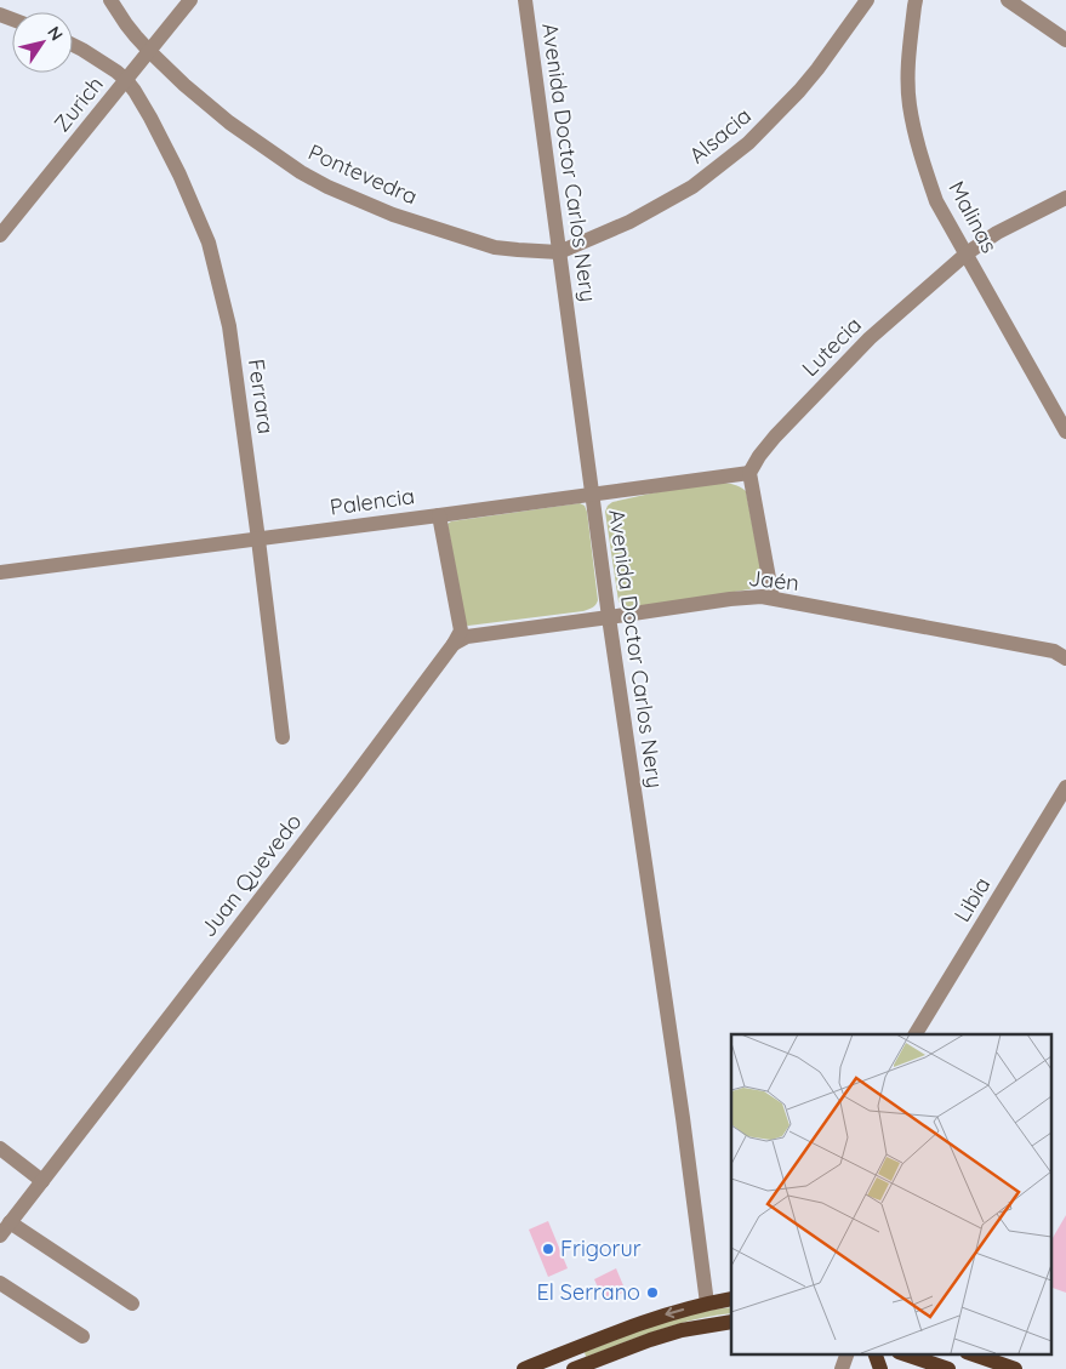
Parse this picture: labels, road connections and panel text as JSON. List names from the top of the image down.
{
  "streets": {
    "street": [
      "Zurich",
      "Alsacia",
      "Avenida Doctor Carlos Nery",
      "Pontevedra",
      "Malinas",
      "Lutecia",
      "Ferrara",
      "Palencia",
      "Jaén",
      "Juan Quevedo",
      "Libia"
    ]
  },
  "crossings": [
    ["Zurich", "Pontevedra"],
    ["Zurich", "Ferrara"],
    ["Alsacia", "Avenida Doctor Carlos Nery"],
    ["Alsacia", "Pontevedra"],
    ["Avenida Doctor Carlos Nery", "Pontevedra"],
    ["Avenida Doctor Carlos Nery", "Palencia"],
    ["Avenida Doctor Carlos Nery", "Jaén"],
    ["Malinas", "Lutecia"],
    ["Lutecia", "Palencia"],
    ["Ferrara", "Palencia"],
    ["Palencia", "Juan Quevedo"],
    ["Jaén", "Juan Quevedo"]
  ],
  "places": ["Frigorur", "El Serrano"],
  "north": "top right"
}
